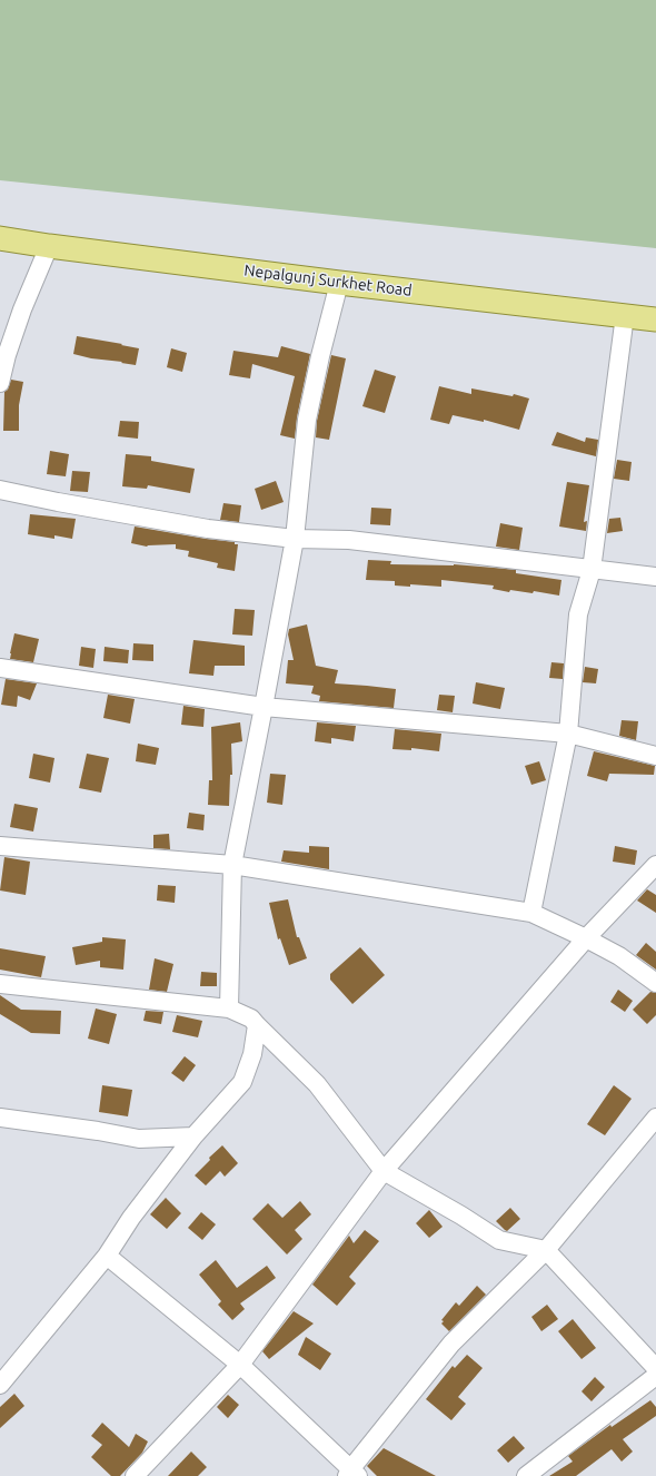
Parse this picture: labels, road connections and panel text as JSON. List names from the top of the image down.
{
  "streets": {
    "main road": ["Nepalgunj Surkhet Road"]
  }
}
